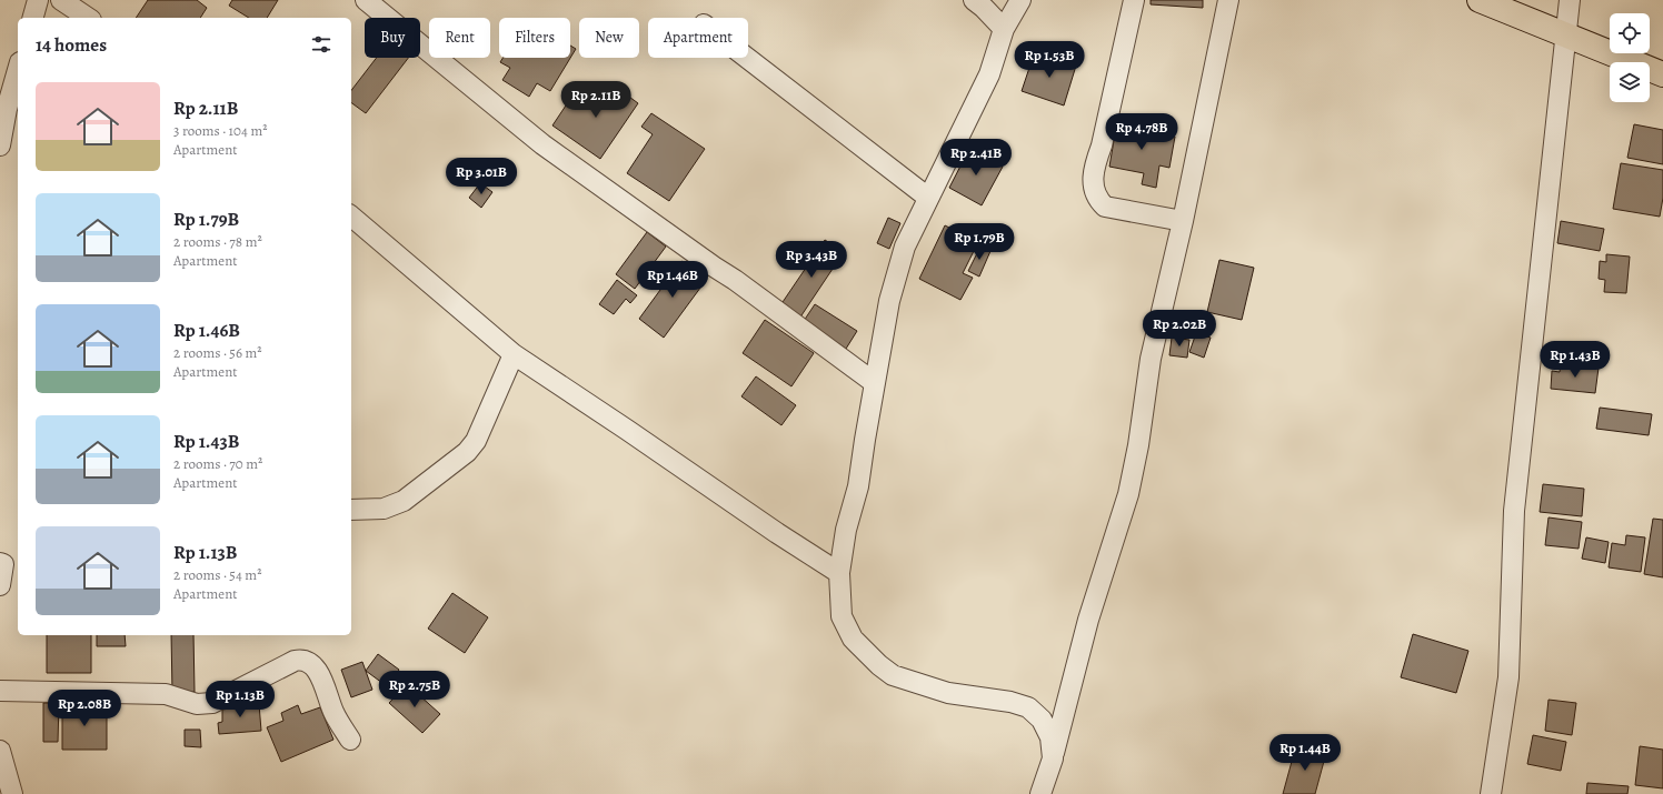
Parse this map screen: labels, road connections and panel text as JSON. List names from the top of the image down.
{
  "page": {
    "chip": [
      "Buy",
      "Rent",
      "Filters",
      "New",
      "Apartment"
    ],
    "heading": "14 homes",
    "price": [
      "Rp 1.53B",
      "Rp 2.11B",
      "Rp 4.78B",
      "Rp 2.41B",
      "Rp 3.01B",
      "Rp 1.79B",
      "Rp 3.43B",
      "Rp 1.46B",
      "Rp 2.02B",
      "Rp 1.43B",
      "Rp 2.75B",
      "Rp 1.13B",
      "Rp 2.08B",
      "Rp 1.44B"
    ],
    "list": [
      {
        "name": "Rp 2.11B",
        "note": "3 rooms · 104 m² · Apartment"
      },
      {
        "name": "Rp 1.79B",
        "note": "2 rooms · 78 m² · Apartment"
      },
      {
        "name": "Rp 1.46B",
        "note": "2 rooms · 56 m² · Apartment"
      },
      {
        "name": "Rp 1.43B",
        "note": "2 rooms · 70 m² · Apartment"
      },
      {
        "name": "Rp 1.13B",
        "note": "2 rooms · 54 m² · Apartment"
      }
    ]
  }
}
